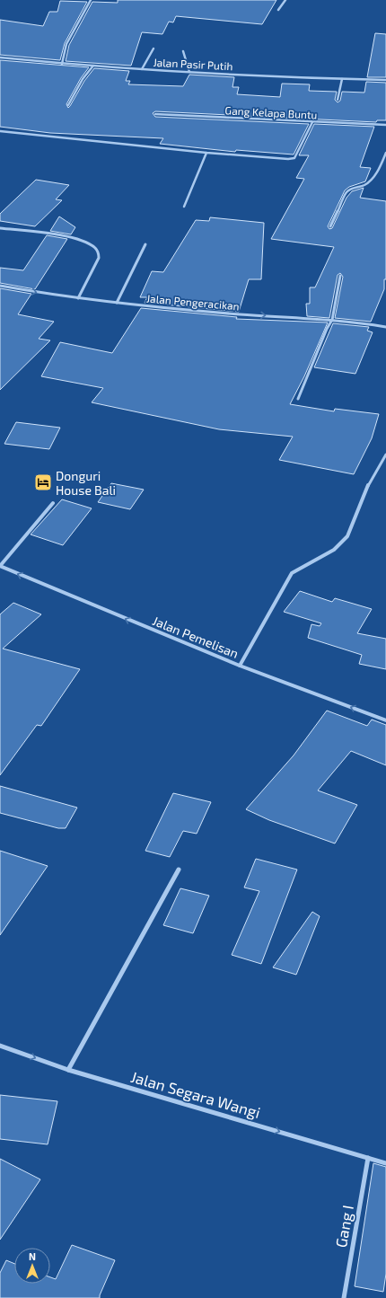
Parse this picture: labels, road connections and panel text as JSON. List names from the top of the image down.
{
  "streets": {
    "street": [
      "Jalan Pasir Putih",
      "Gang Kelapa Buntu",
      "Jalan Pengeracikan",
      "Jalan Pemelisan",
      "Jalan Segara Wangi",
      "Gang I"
    ]
  },
  "crossings": [
    ["Jalan Segara Wangi", "Gang I"]
  ],
  "one_way": ["Jalan Pengeracikan", "Jalan Pemelisan", "Jalan Segara Wangi"],
  "places": {
    "hotel": ["Donguri House Bali"]
  },
  "north": "top"
}
